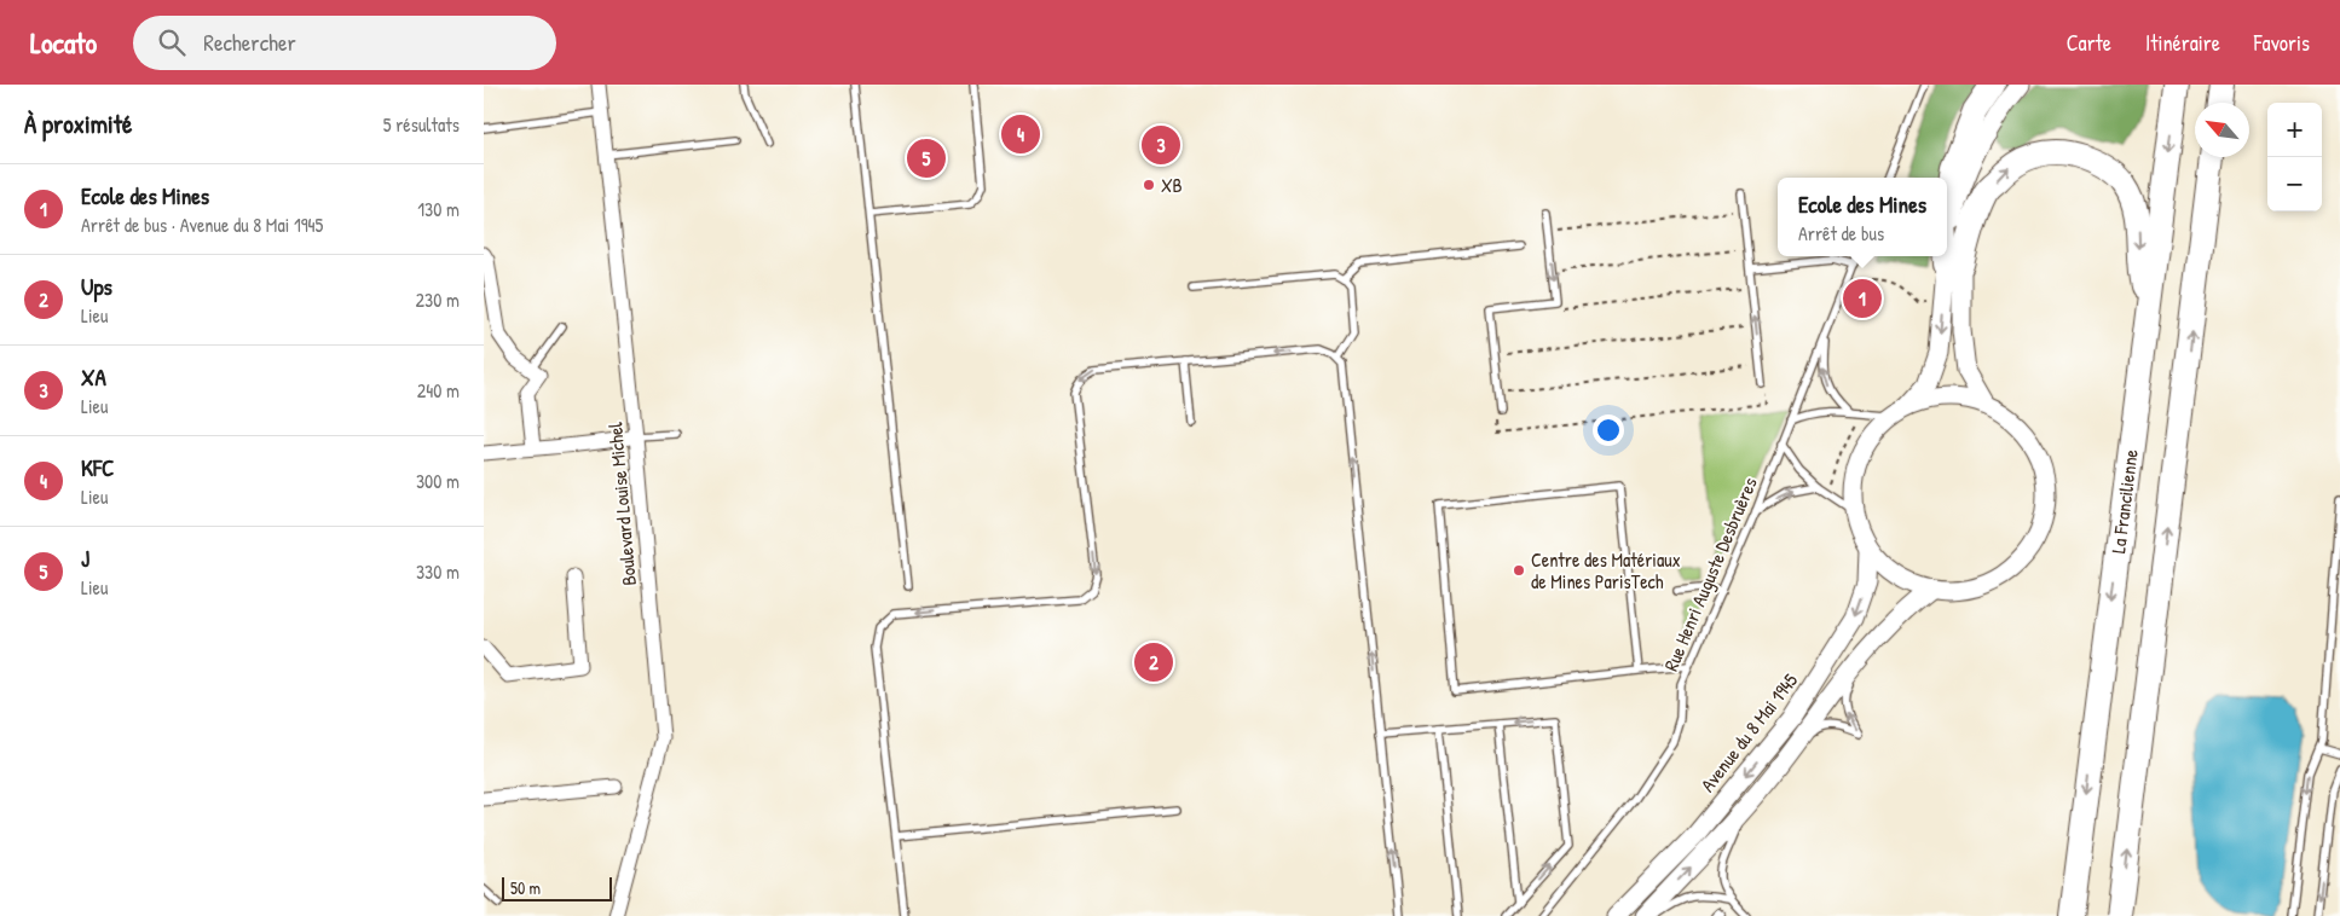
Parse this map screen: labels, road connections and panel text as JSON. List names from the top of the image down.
{
  "streets": {
    "highway": ["La Francilienne"],
    "main road": ["Avenue du 8 Mai 1945"],
    "street": ["Boulevard Louise Michel"],
    "lane": ["Rue Henri Auguste Desbruères"]
  },
  "places": ["XB", "Centre des Matériaux de Mines ParisTech"],
  "scale_bar": "50 m",
  "north": "top left",
  "page": {
    "header": "Locato",
    "search": "Rechercher",
    "nav": ["Carte", "Itinéraire", "Favoris"],
    "heading": ["À proximité", "5 résultats"],
    "map_buttons": ["+", "−"],
    "pins": [
      "4",
      "3",
      "5",
      "1",
      "2"
    ],
    "list": [
      {
        "mark": "1",
        "name": "Ecole des Mines",
        "note": "Arrêt de bus · Avenue du 8 Mai 1945",
        "value": "130 m"
      },
      {
        "mark": "2",
        "name": "Ups",
        "note": "Lieu",
        "value": "230 m"
      },
      {
        "mark": "3",
        "name": "XA",
        "note": "Lieu",
        "value": "240 m"
      },
      {
        "mark": "4",
        "name": "KFC",
        "note": "Lieu",
        "value": "300 m"
      },
      {
        "mark": "5",
        "name": "J",
        "note": "Lieu",
        "value": "330 m"
      }
    ],
    "popup": ["Ecole des Mines", "Arrêt de bus"],
    "scale": "50 m"
  }
}
